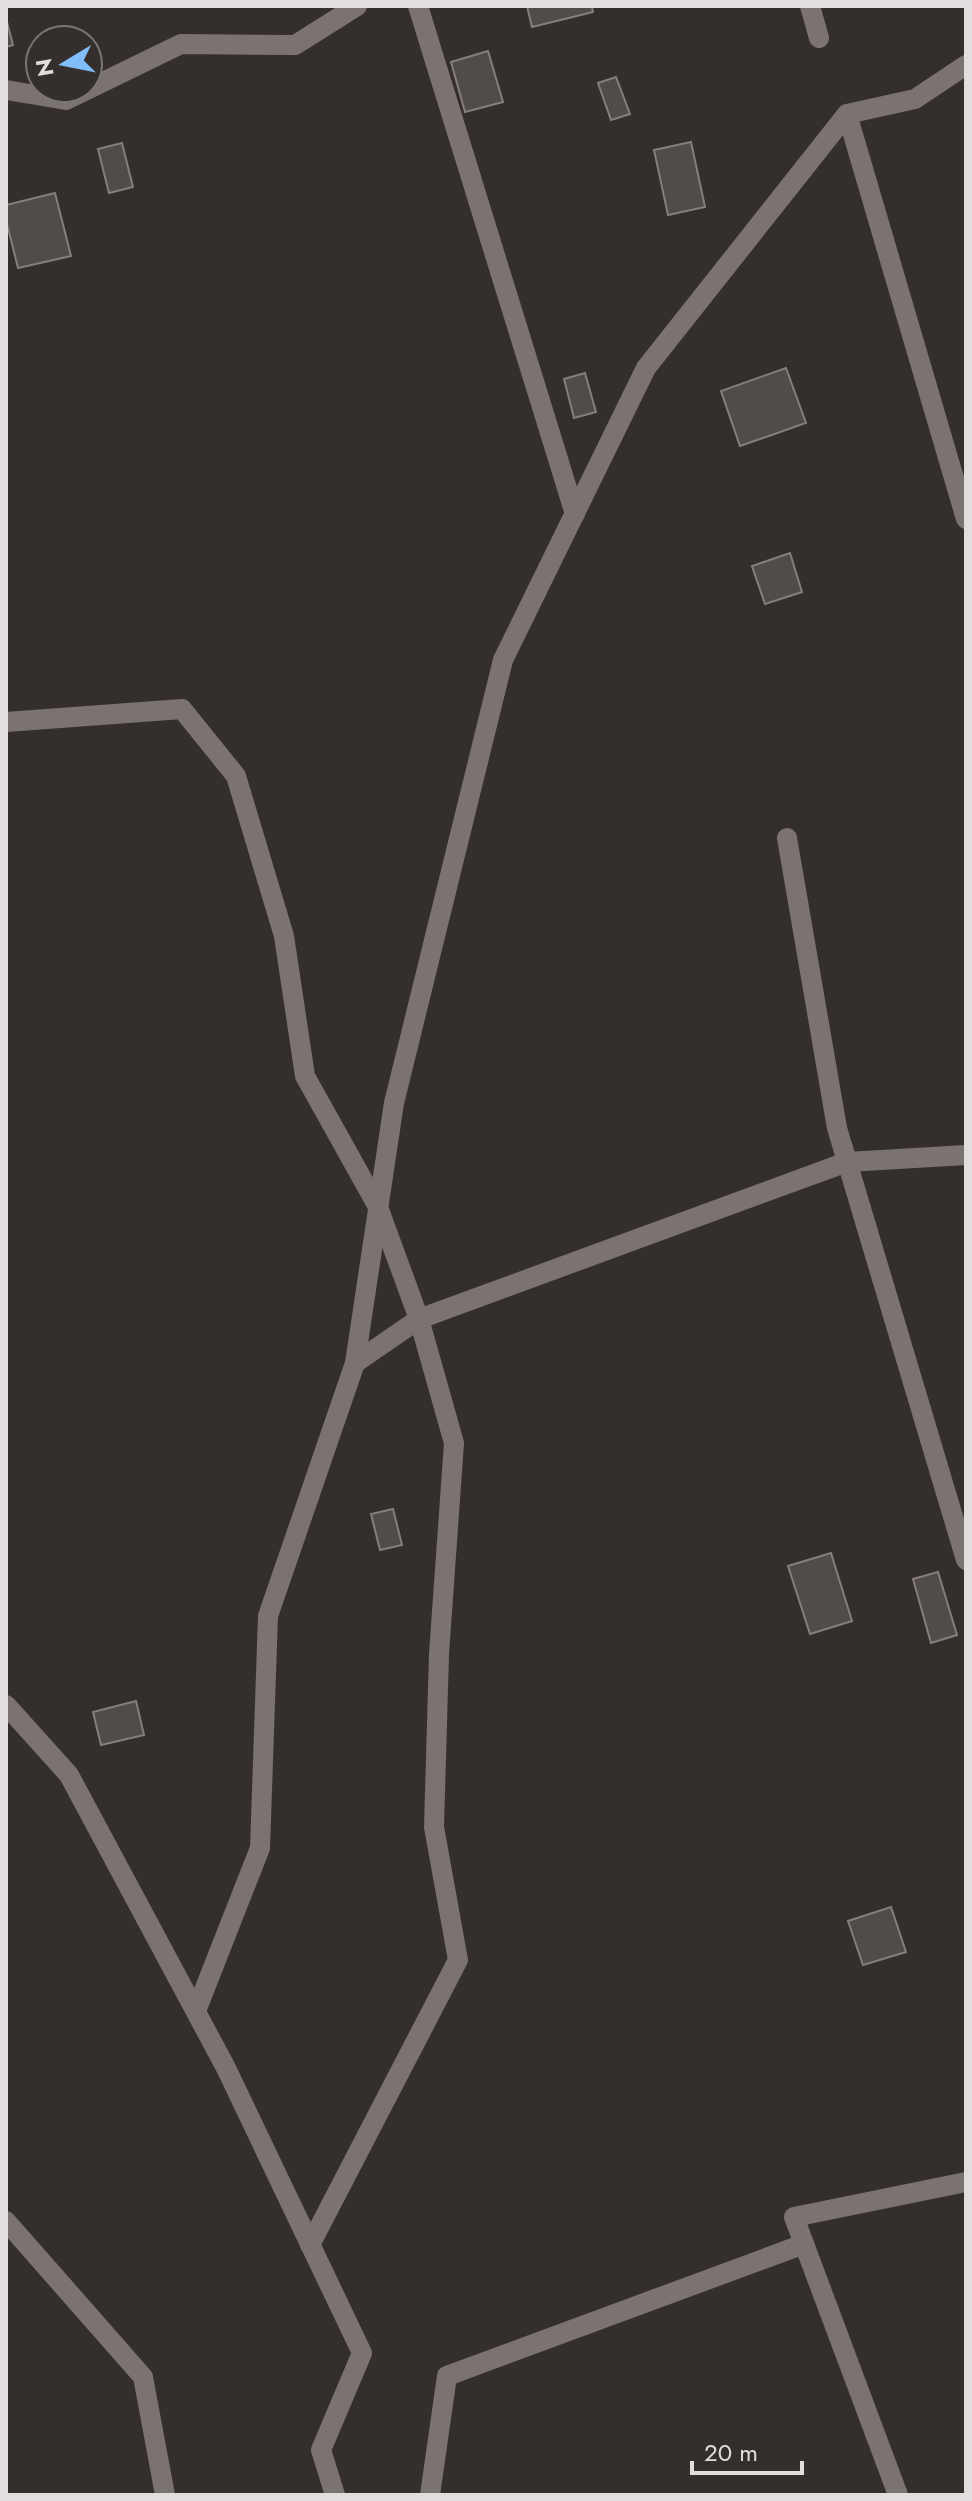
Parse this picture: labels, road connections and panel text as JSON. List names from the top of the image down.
{
  "scale_bar": "20 m",
  "north": "left"
}
